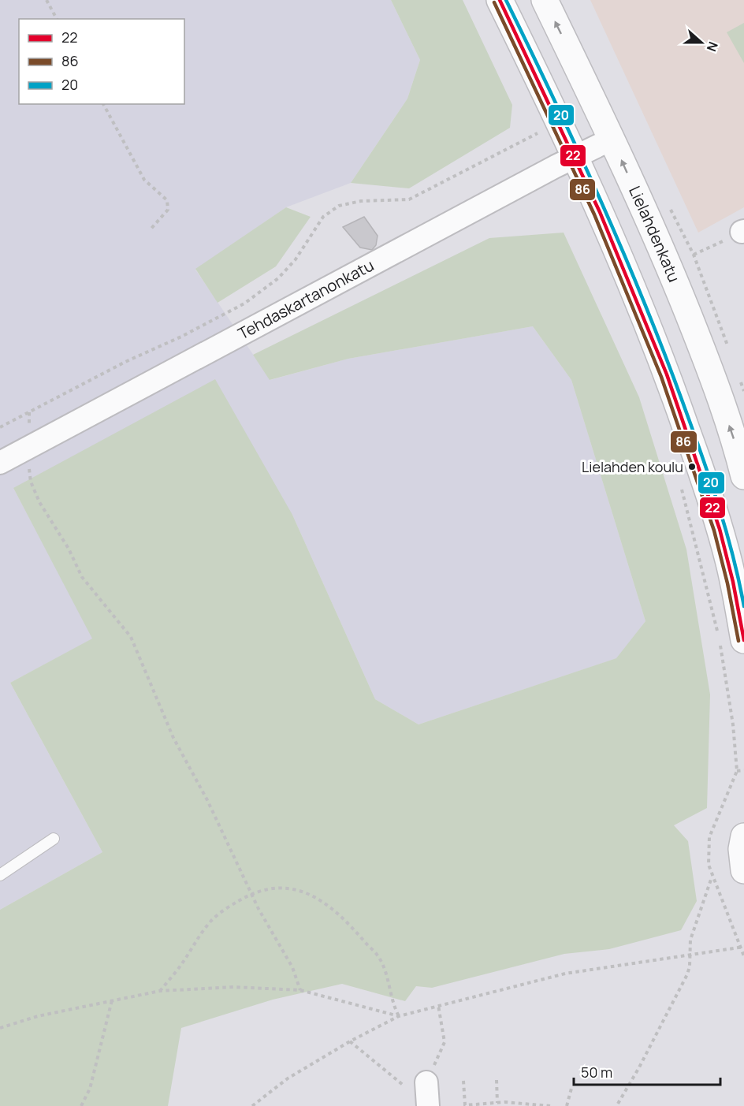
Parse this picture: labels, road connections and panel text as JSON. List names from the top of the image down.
{
  "streets": {
    "main road": ["Lielahdenkatu"],
    "street": ["Tehdaskartanonkatu"]
  },
  "crossings": [
    ["Lielahdenkatu", "Tehdaskartanonkatu"]
  ],
  "places": ["Lielahden koulu"],
  "lines": ["transit line 22", "transit line 20", "transit line 86"],
  "legend": ["22", "86", "20"],
  "scale_bar": "50 m",
  "north": "right"
}
